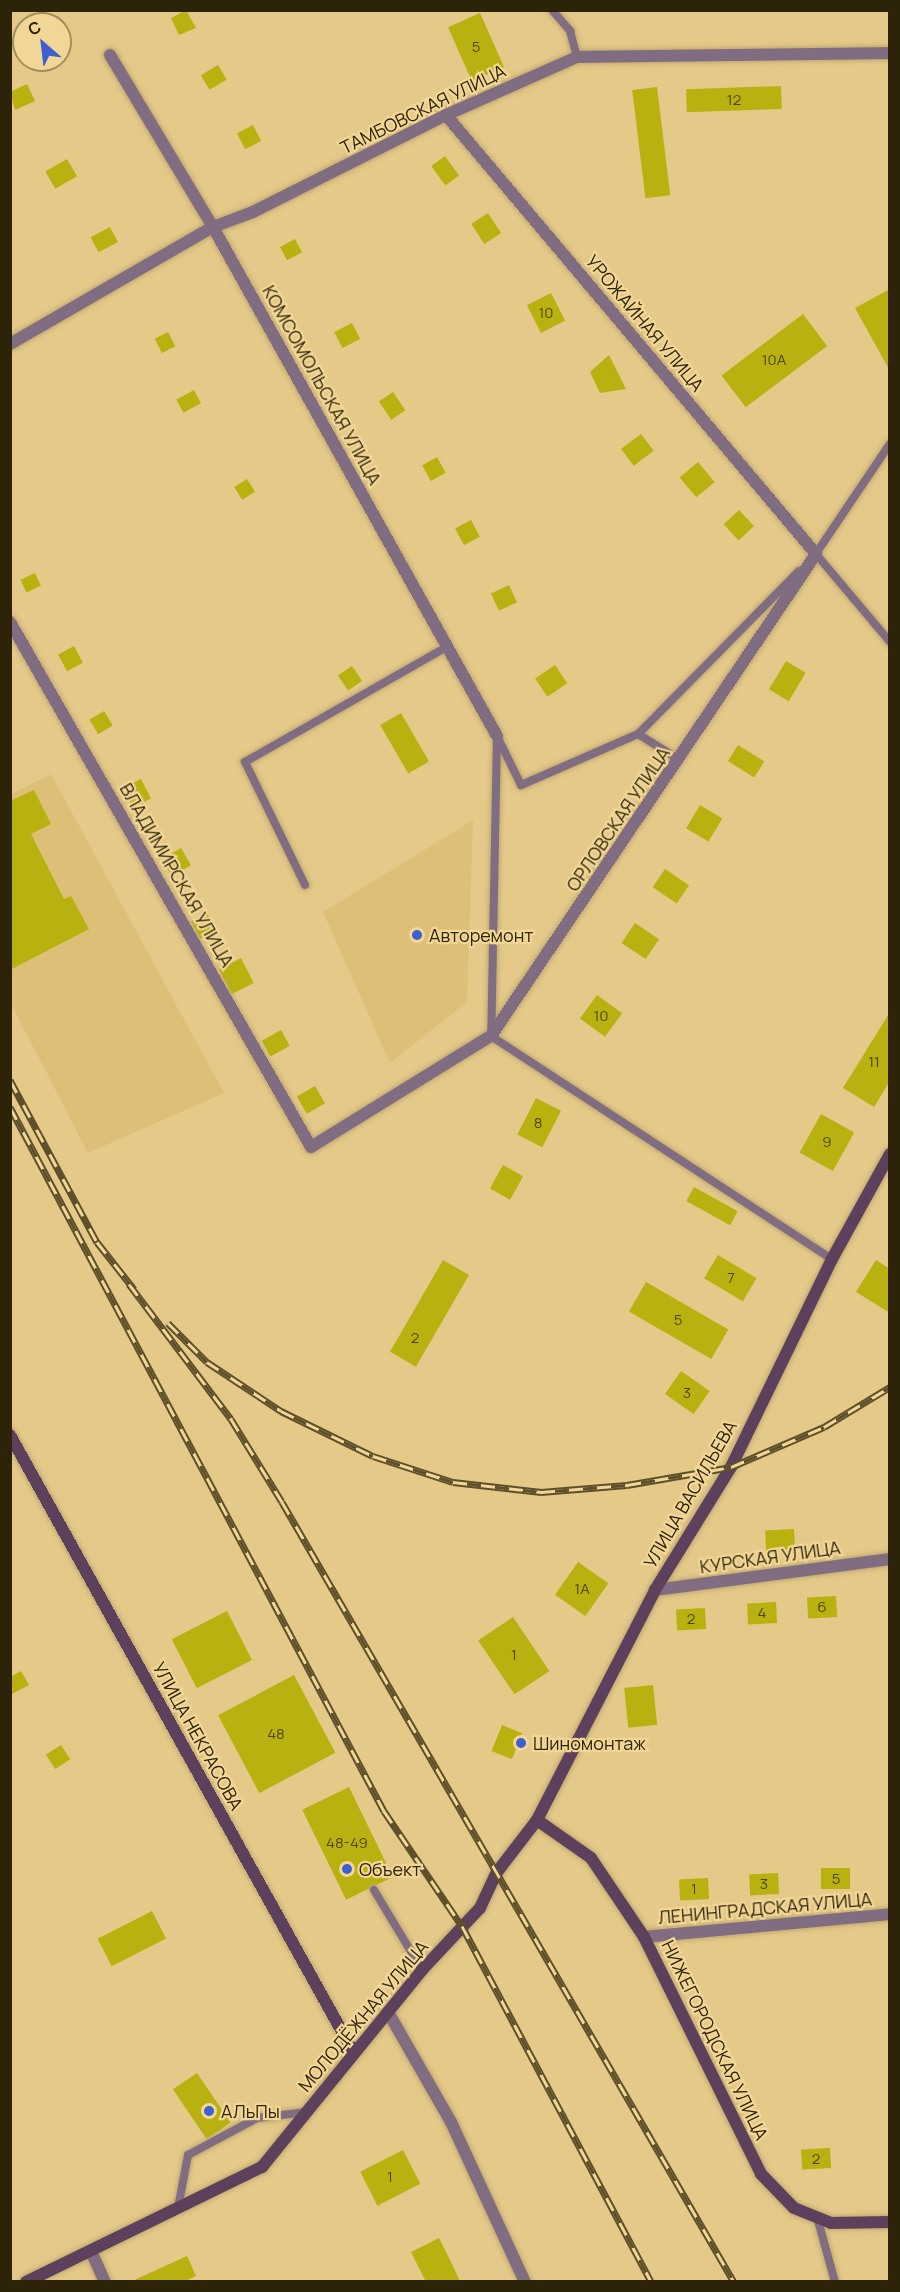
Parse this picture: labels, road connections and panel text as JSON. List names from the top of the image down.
{
  "streets": {
    "street": [
      "ТАМБОВСКАЯ УЛИЦА",
      "УРОЖАЙНАЯ УЛИЦА",
      "КОМСОМОЛЬСКАЯ УЛИЦА",
      "ОРЛОВСКАЯ УЛИЦА",
      "ВЛАДИМИРСКАЯ УЛИЦА",
      "УЛИЦА ВАСИЛЬЕВА",
      "КУРСКАЯ УЛИЦА",
      "УЛИЦА НЕКРАСОВА",
      "ЛЕНИНГРАДСКАЯ УЛИЦА",
      "МОЛОДЁЖНАЯ УЛИЦА",
      "НИЖЕГОРОДСКАЯ УЛИЦА"
    ]
  },
  "crossings": [
    ["ТАМБОВСКАЯ УЛИЦА", "УРОЖАЙНАЯ УЛИЦА"],
    ["ТАМБОВСКАЯ УЛИЦА", "КОМСОМОЛЬСКАЯ УЛИЦА"],
    ["УРОЖАЙНАЯ УЛИЦА", "ОРЛОВСКАЯ УЛИЦА"],
    ["ОРЛОВСКАЯ УЛИЦА", "ВЛАДИМИРСКАЯ УЛИЦА"],
    ["УЛИЦА ВАСИЛЬЕВА", "КУРСКАЯ УЛИЦА"],
    ["УЛИЦА ВАСИЛЬЕВА", "МОЛОДЁЖНАЯ УЛИЦА"],
    ["УЛИЦА ВАСИЛЬЕВА", "НИЖЕГОРОДСКАЯ УЛИЦА"],
    ["УЛИЦА НЕКРАСОВА", "МОЛОДЁЖНАЯ УЛИЦА"],
    ["ЛЕНИНГРАДСКАЯ УЛИЦА", "НИЖЕГОРОДСКАЯ УЛИЦА"],
    ["МОЛОДЁЖНАЯ УЛИЦА", "НИЖЕГОРОДСКАЯ УЛИЦА"]
  ],
  "places": [
    "Авторемонт",
    "Шиномонтаж",
    "Объект",
    "АЛьПы"
  ],
  "house_numbers": [
    "5",
    "12",
    "10",
    "10А",
    "10",
    "11",
    "8",
    "9",
    "7",
    "5",
    "2",
    "3",
    "1А",
    "6",
    "4",
    "2",
    "1",
    "48",
    "48-49",
    "5",
    "3",
    "1",
    "2",
    "1"
  ],
  "north": "top left"
}
